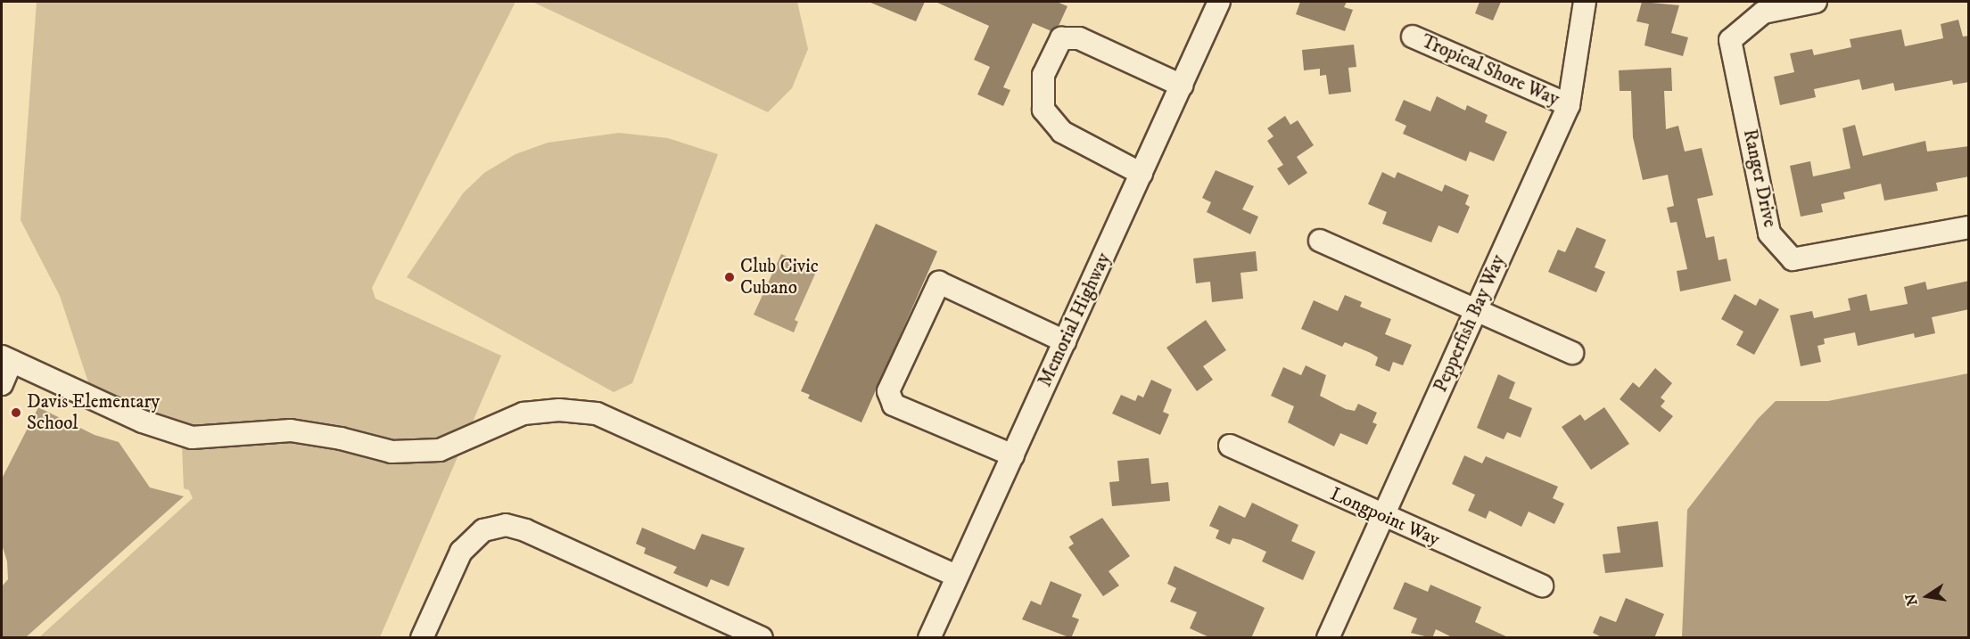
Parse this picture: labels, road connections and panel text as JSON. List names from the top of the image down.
{
  "streets": {
    "street": [
      "Tropical Shore Way",
      "Ranger Drive",
      "Memorial Highway",
      "Pepperfish Bay Way",
      "Longpoint Way"
    ]
  },
  "crossings": [
    ["Tropical Shore Way", "Pepperfish Bay Way"],
    ["Pepperfish Bay Way", "Longpoint Way"]
  ],
  "places": ["Club Civic Cubano", "Davis Elementary School"],
  "north": "left"
}
